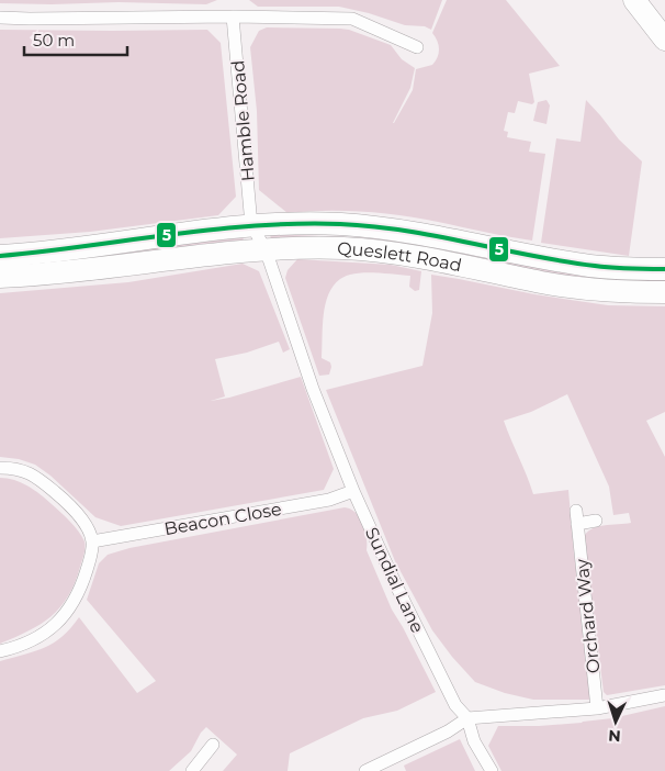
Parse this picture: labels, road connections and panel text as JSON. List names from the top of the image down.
{
  "streets": {
    "highway": ["Queslett Road"],
    "street": [
      "Hamble Road",
      "Beacon Close",
      "Sundial Lane",
      "Orchard Way"
    ]
  },
  "crossings": [
    ["Hamble Road", "Queslett Road"],
    ["Queslett Road", "Sundial Lane"],
    ["Beacon Close", "Sundial Lane"]
  ],
  "lines": ["transit line 5"],
  "scale_bar": "50 m",
  "north": "bottom"
}
